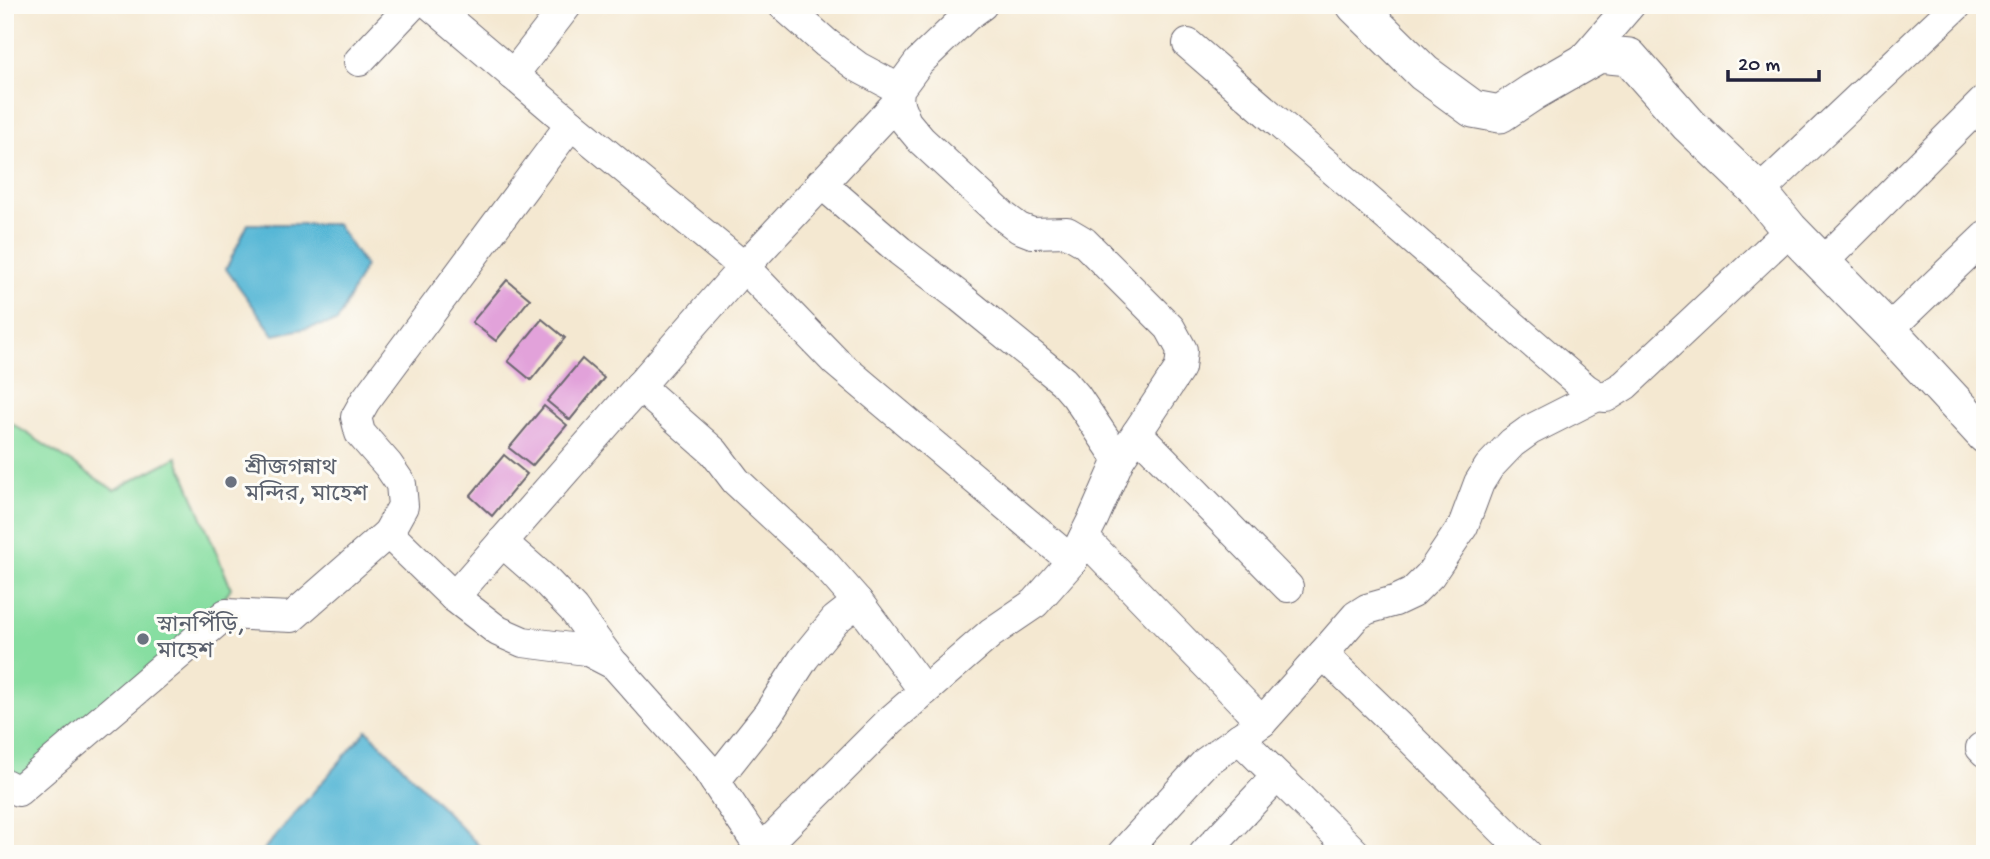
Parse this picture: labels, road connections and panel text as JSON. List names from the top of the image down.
{
  "places": ["শ্রীজগন্নাথ মন্দির, মাহেশ", "স্নানপিঁড়ি, মাহেশ"],
  "scale_bar": "20 m"
}
